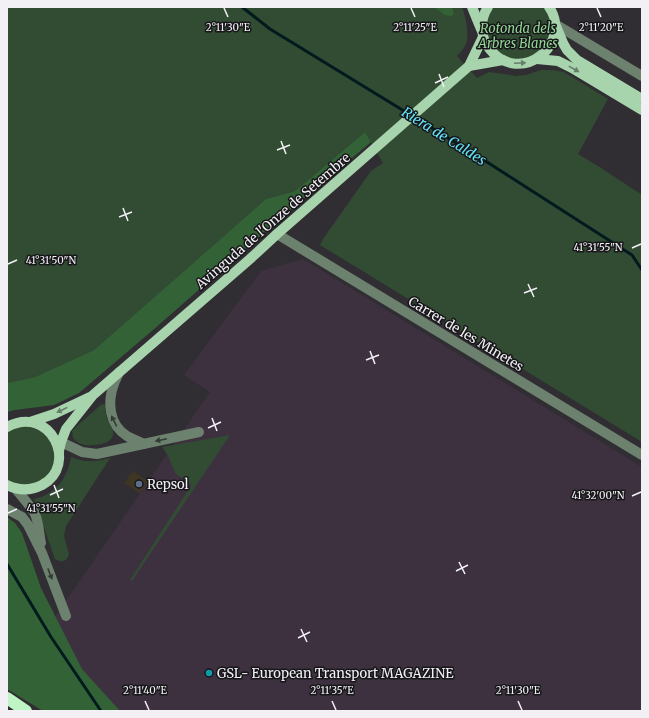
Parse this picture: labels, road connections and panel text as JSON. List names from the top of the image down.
{
  "streets": {
    "main road": ["Avinguda de l'Onze de Setembre"],
    "street": ["Carrer de les Minetes"]
  },
  "crossings": [
    ["Avinguda de l'Onze de Setembre", "Carrer de les Minetes"]
  ],
  "water": ["Riera de Caldes"],
  "parks": ["Rotonda dels Arbres Blancs"],
  "places": ["Repsol", "GSL- European Transport MAGAZINE"],
  "coordinates": [
    "2°11'30\"E",
    "2°11'25\"E",
    "2°11'20\"E",
    "41°31'55\"N",
    "41°31'50\"N",
    "41°32'00\"N",
    "2°11'40\"E",
    "2°11'35\"E"
  ]
}
